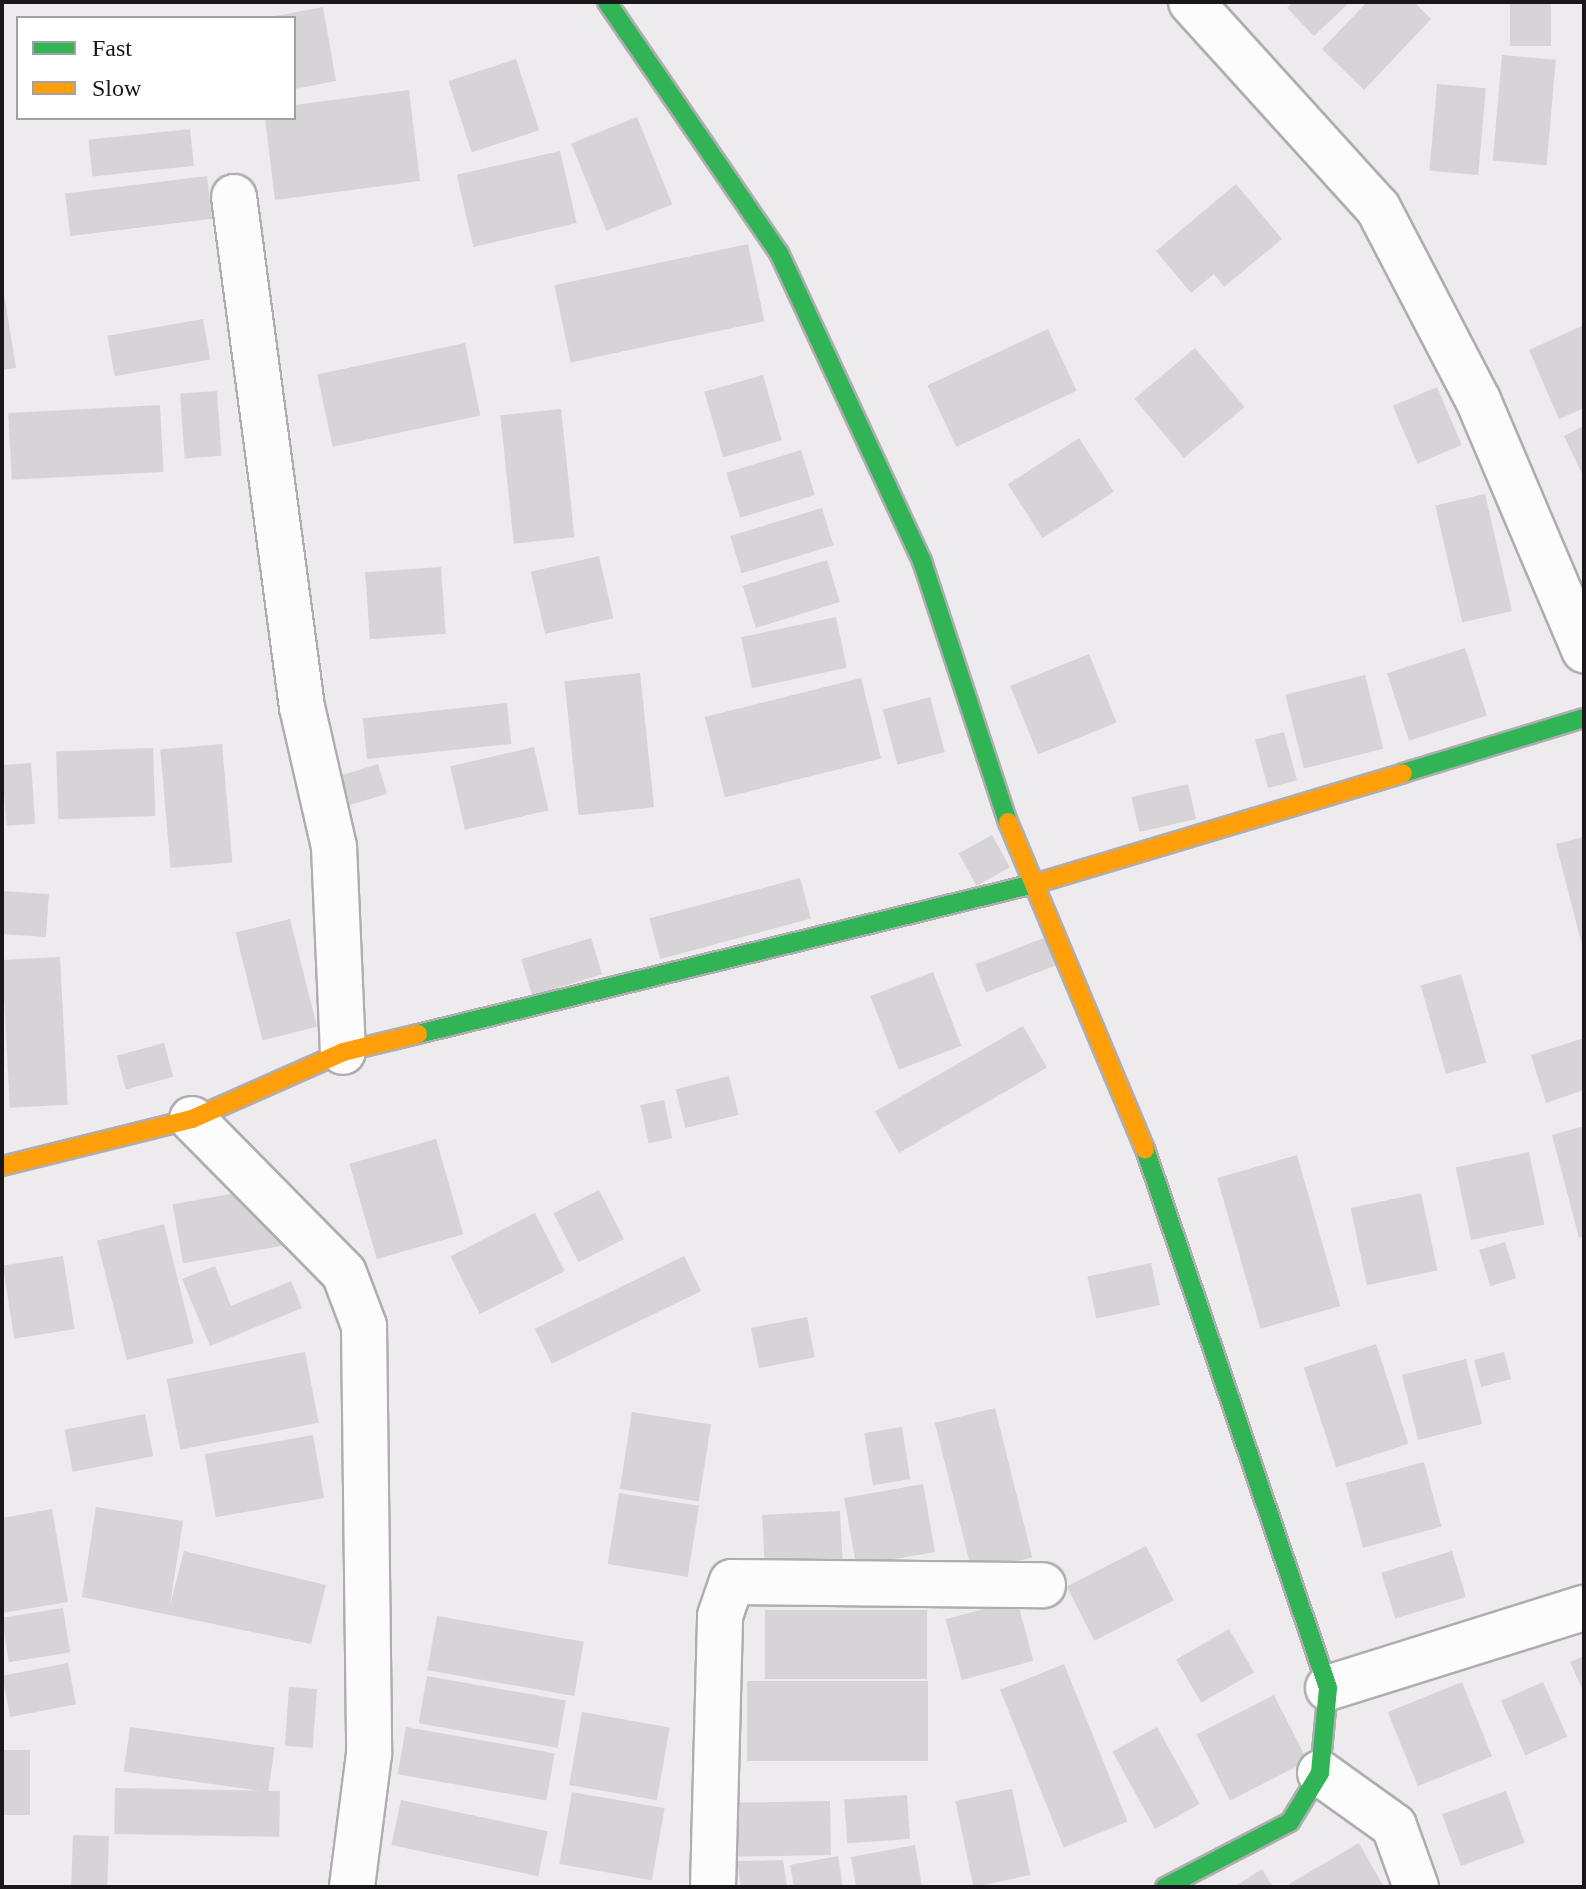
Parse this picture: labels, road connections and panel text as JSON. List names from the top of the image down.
{
  "legend": ["Fast", "Slow"]
}
